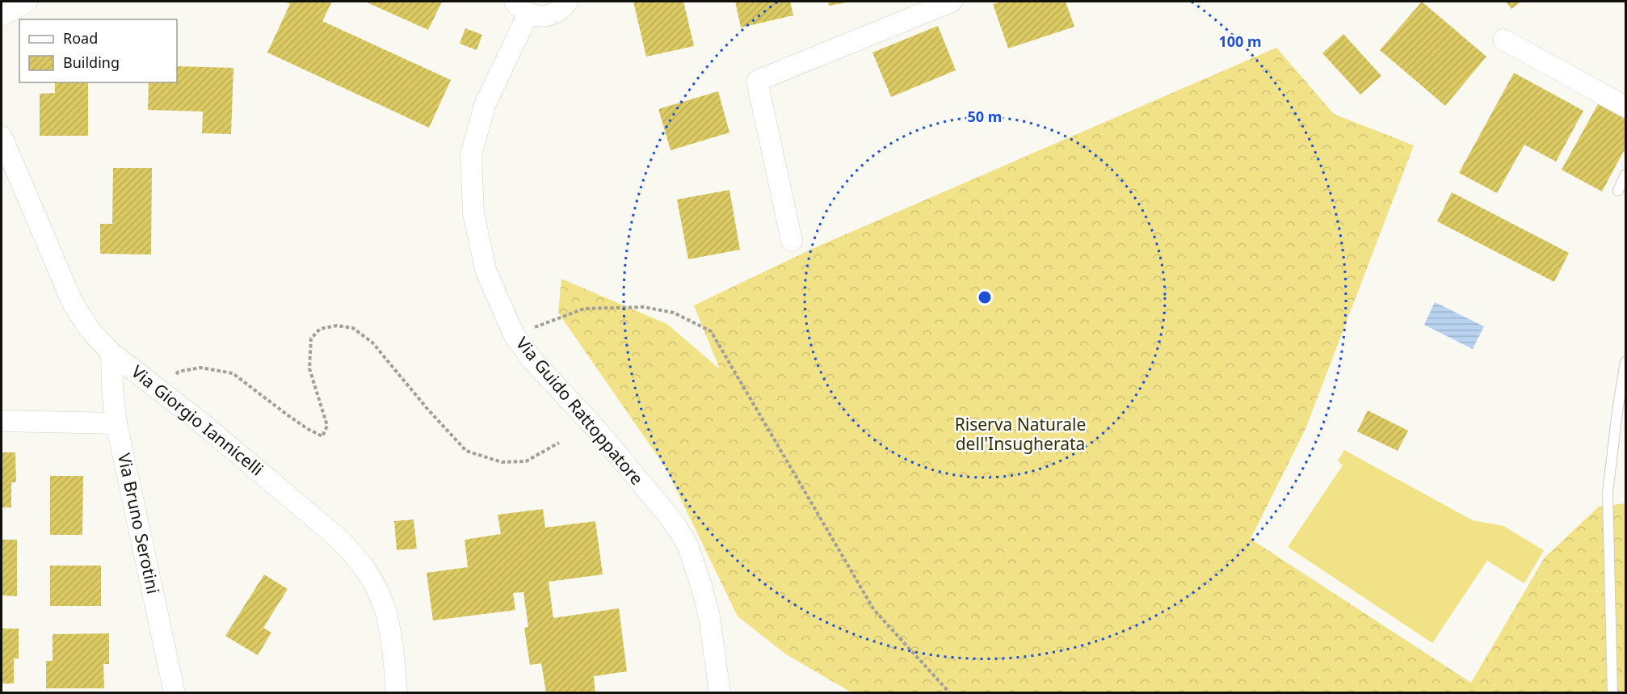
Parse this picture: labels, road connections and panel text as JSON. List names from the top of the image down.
{
  "streets": {
    "street": ["Via Guido Rattoppatore", "Via Giorgio Iannicelli", "Via Bruno Serotini"]
  },
  "crossings": [
    ["Via Giorgio Iannicelli", "Via Bruno Serotini"]
  ],
  "parks": ["Riserva Naturale dell'Insugherata"],
  "legend": ["Road", "Building"],
  "rings": ["100 m", "50 m"]
}
